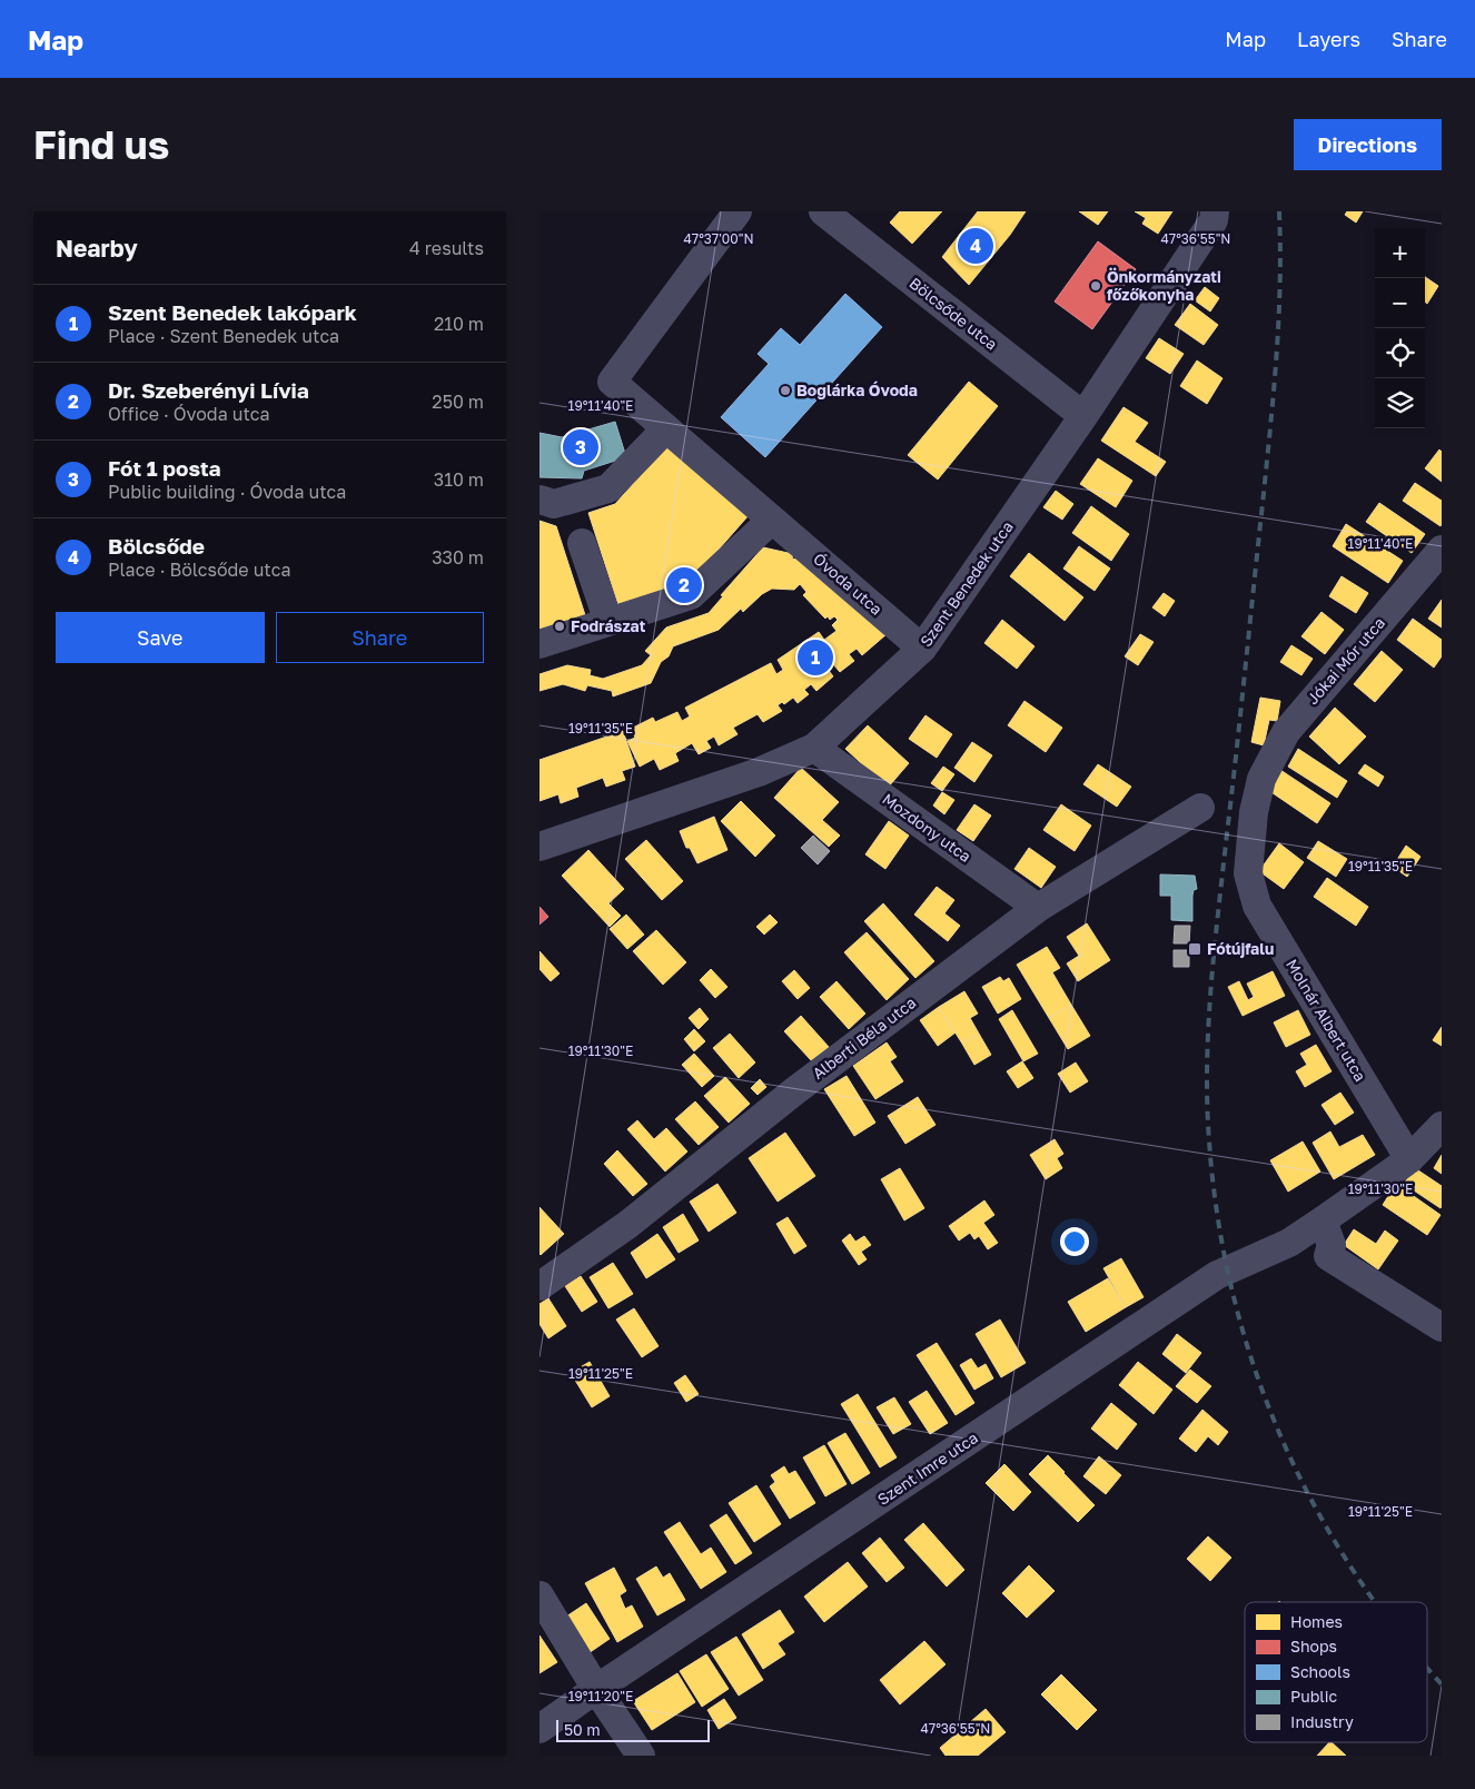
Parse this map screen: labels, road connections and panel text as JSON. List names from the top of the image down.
{
  "streets": {
    "street": [
      "Bölcsőde utca",
      "Óvoda utca",
      "Szent Benedek utca",
      "Jókai Mór utca",
      "Mozdony utca",
      "Molnár Albert utca",
      "Alberti Béla utca",
      "Szent Imre utca"
    ]
  },
  "crossings": [
    ["Bölcsőde utca", "Szent Benedek utca"],
    ["Óvoda utca", "Szent Benedek utca"],
    ["Szent Benedek utca", "Mozdony utca"],
    ["Jókai Mór utca", "Molnár Albert utca"],
    ["Mozdony utca", "Alberti Béla utca"],
    ["Molnár Albert utca", "Szent Imre utca"]
  ],
  "places": {
    "other": ["Önkormányzati főzőkonyha", "Boglárka Óvoda", "Fodrászat"],
    "transit": ["Fótújfalu"]
  },
  "legend": [
    "Homes",
    "Shops",
    "Schools",
    "Public",
    "Industry"
  ],
  "scale_bar": "50 m",
  "page": {
    "header": "Map",
    "nav": ["Map", "Layers", "Share"],
    "buttons": [
      "Directions",
      ["Save", "Share"]
    ],
    "title": "Find us",
    "heading": ["Nearby", "4 results"],
    "pins": [
      "4",
      "3",
      "2",
      "1"
    ],
    "map_buttons": ["+", "−"],
    "list": [
      {
        "mark": "1",
        "name": "Szent Benedek lakópark",
        "note": "Place · Szent Benedek utca",
        "value": "210 m"
      },
      {
        "mark": "2",
        "name": "Dr. Szeberényi Lívia",
        "note": "Office · Óvoda utca",
        "value": "250 m"
      },
      {
        "mark": "3",
        "name": "Fót 1 posta",
        "note": "Public building · Óvoda utca",
        "value": "310 m"
      },
      {
        "mark": "4",
        "name": "Bölcsőde",
        "note": "Place · Bölcsőde utca",
        "value": "330 m"
      }
    ],
    "scale": "50 m"
  },
  "coordinates": [
    "47°36'55\"N",
    "47°37'00\"N",
    "19°11'40\"E",
    "19°11'35\"E",
    "19°11'30\"E",
    "19°11'25\"E",
    "19°11'20\"E"
  ]
}
